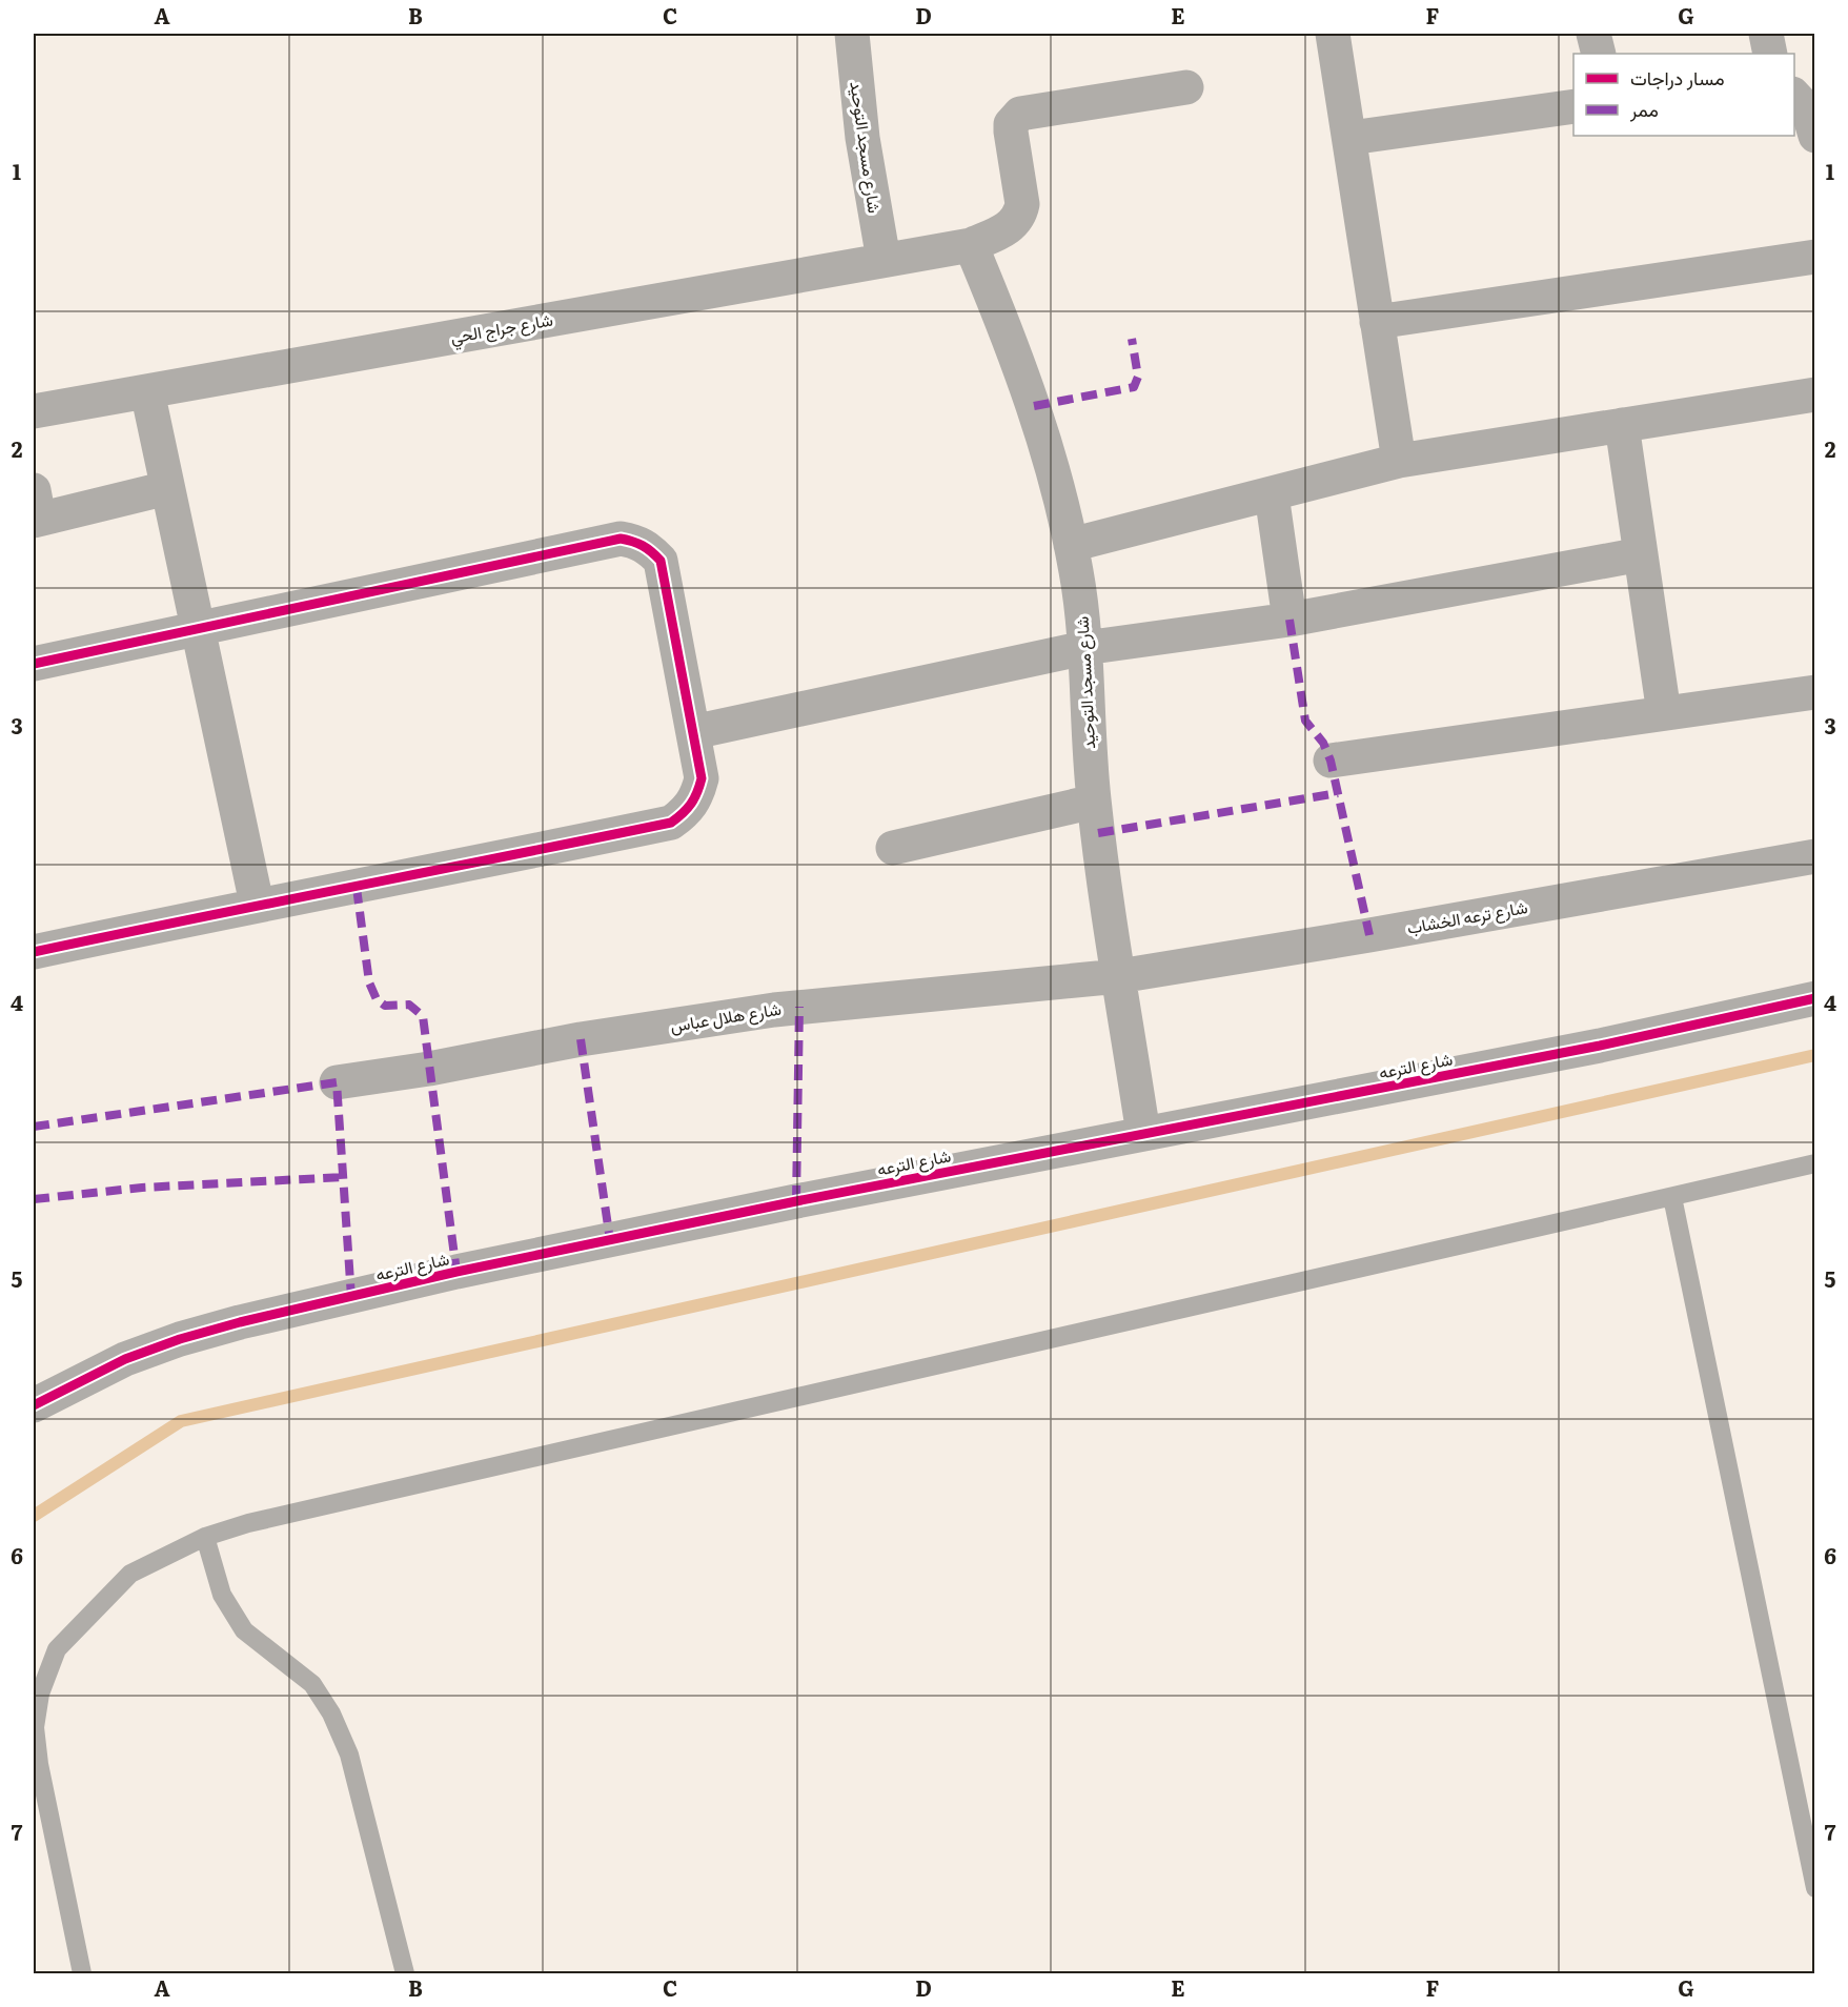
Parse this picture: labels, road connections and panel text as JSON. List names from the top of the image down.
{
  "streets": {
    "street": [
      "شارع مسجد التوحيد",
      "شارع جراج الحي",
      "شارع ترعه الخشاب",
      "شارع هلال عباس",
      "شارع الترعه"
    ]
  },
  "crossings": [
    ["شارع مسجد التوحيد", "شارع جراج الحي"],
    ["شارع مسجد التوحيد", "شارع ترعه الخشاب"],
    ["شارع مسجد التوحيد", "شارع هلال عباس"],
    ["شارع مسجد التوحيد", "شارع الترعه"],
    ["شارع ترعه الخشاب", "شارع هلال عباس"]
  ],
  "legend": ["مسار دراجات", "ممر"],
  "grid": {
    "columns": [
      "A",
      "B",
      "C",
      "D",
      "E",
      "F",
      "G"
    ],
    "rows": [
      "1",
      "2",
      "3",
      "4",
      "5",
      "6",
      "7"
    ]
  }
}
